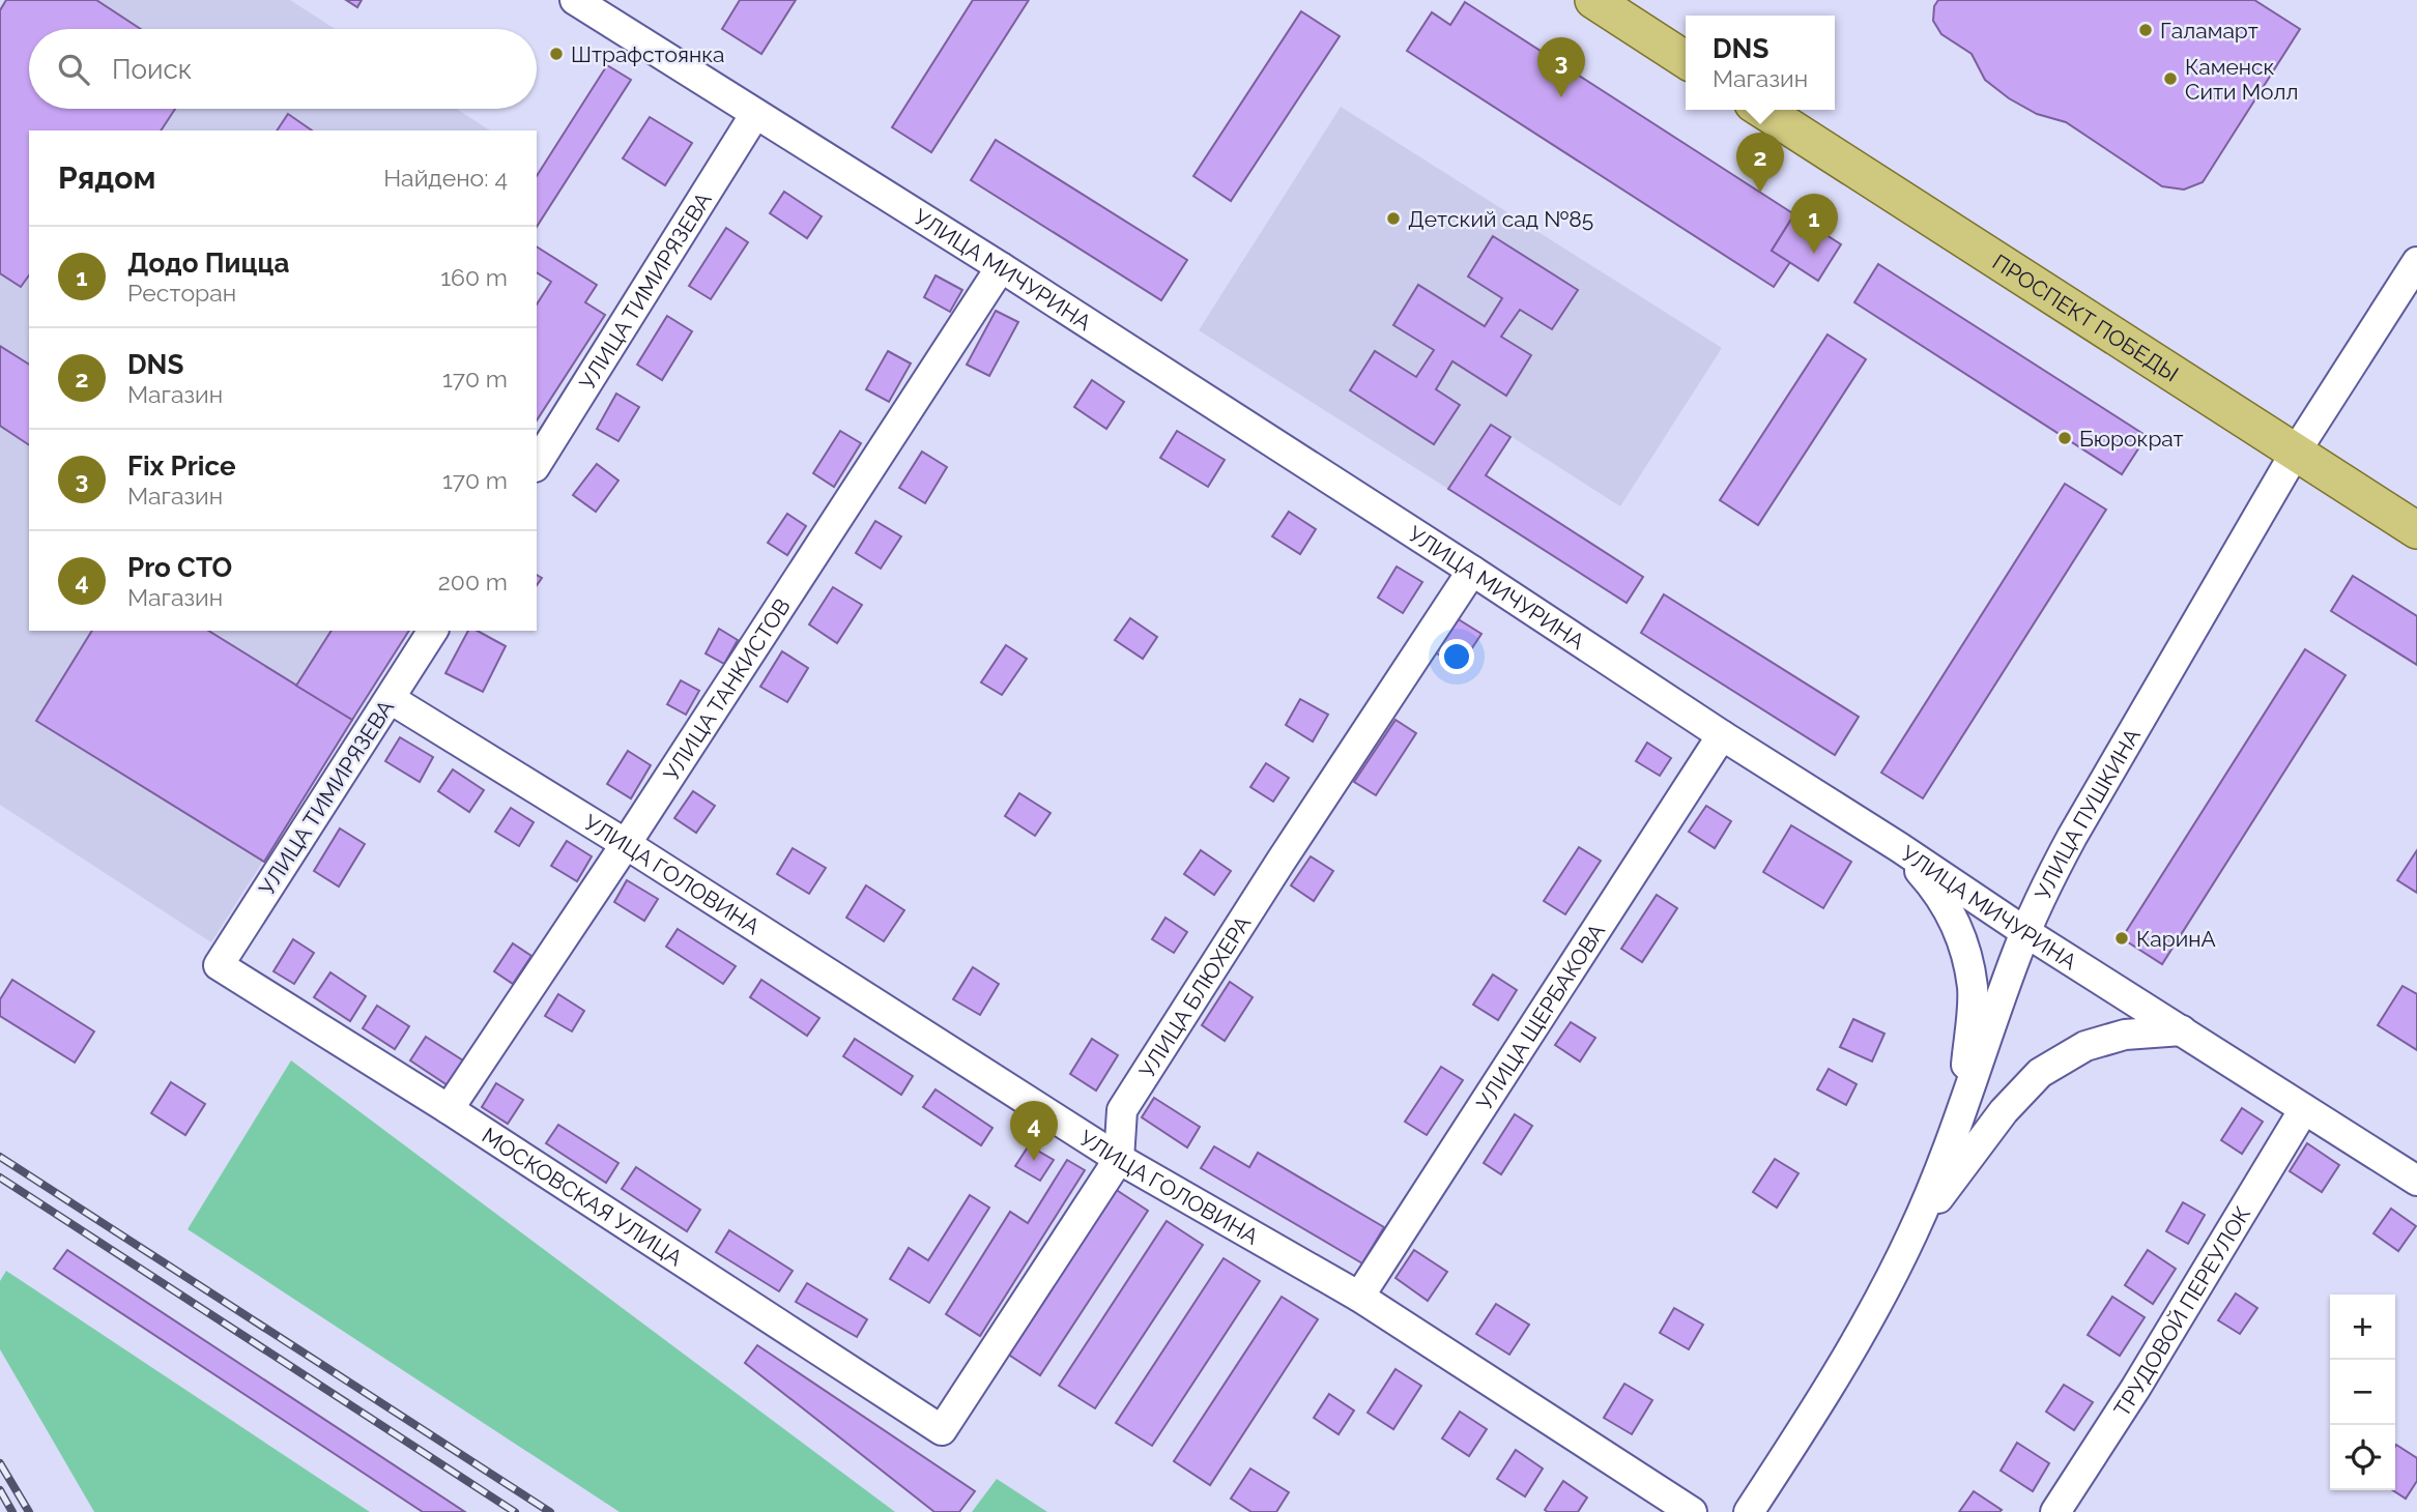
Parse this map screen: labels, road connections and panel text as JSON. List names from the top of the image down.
{
  "streets": {
    "main road": ["ПРОСПЕКТ ПОБЕДЫ"],
    "street": [
      "УЛИЦА МИЧУРИНА",
      "УЛИЦА ТИМИРЯЗЕВА",
      "УЛИЦА ТАНКИСТОВ",
      "УЛИЦА ПУШКИНА",
      "УЛИЦА ГОЛОВИНА",
      "УЛИЦА БЛЮХЕРА",
      "УЛИЦА ЩЕРБАКОВА",
      "МОСКОВСКАЯ УЛИЦА",
      "ТРУДОВОЙ ПЕРЕУЛОК"
    ]
  },
  "crossings": [
    ["УЛИЦА МИЧУРИНА", "УЛИЦА ТИМИРЯЗЕВА"],
    ["УЛИЦА МИЧУРИНА", "УЛИЦА ТАНКИСТОВ"],
    ["УЛИЦА МИЧУРИНА", "УЛИЦА ПУШКИНА"],
    ["УЛИЦА МИЧУРИНА", "УЛИЦА БЛЮХЕРА"],
    ["УЛИЦА МИЧУРИНА", "УЛИЦА ЩЕРБАКОВА"],
    ["УЛИЦА МИЧУРИНА", "ТРУДОВОЙ ПЕРЕУЛОК"],
    ["УЛИЦА ТИМИРЯЗЕВА", "УЛИЦА ГОЛОВИНА"],
    ["УЛИЦА ТИМИРЯЗЕВА", "МОСКОВСКАЯ УЛИЦА"],
    ["ПРОСПЕКТ ПОБЕДЫ", "УЛИЦА ПУШКИНА"],
    ["УЛИЦА ТАНКИСТОВ", "УЛИЦА ГОЛОВИНА"],
    ["УЛИЦА ТАНКИСТОВ", "МОСКОВСКАЯ УЛИЦА"],
    ["УЛИЦА ГОЛОВИНА", "УЛИЦА БЛЮХЕРА"],
    ["УЛИЦА ГОЛОВИНА", "УЛИЦА ЩЕРБАКОВА"],
    ["УЛИЦА БЛЮХЕРА", "МОСКОВСКАЯ УЛИЦА"]
  ],
  "places": [
    "Галамарт",
    "Штрафстоянка",
    "Каменск Сити Молл",
    "Детский сад №85",
    "Бюрократ",
    "КаринА"
  ],
  "page": {
    "popup": ["DNS", "Магазин"],
    "search": "Поиск",
    "pins": [
      "3",
      "2",
      "1",
      "4"
    ],
    "heading": ["Рядом", "Найдено: 4"],
    "list": [
      {
        "mark": "1",
        "name": "Додо Пицца",
        "note": "Ресторан",
        "value": "160 m"
      },
      {
        "mark": "2",
        "name": "DNS",
        "note": "Магазин",
        "value": "170 m"
      },
      {
        "mark": "3",
        "name": "Fix Price",
        "note": "Магазин",
        "value": "170 m"
      },
      {
        "mark": "4",
        "name": "Pro СТО",
        "note": "Магазин",
        "value": "200 m"
      }
    ],
    "map_buttons": ["+", "−"]
  }
}
